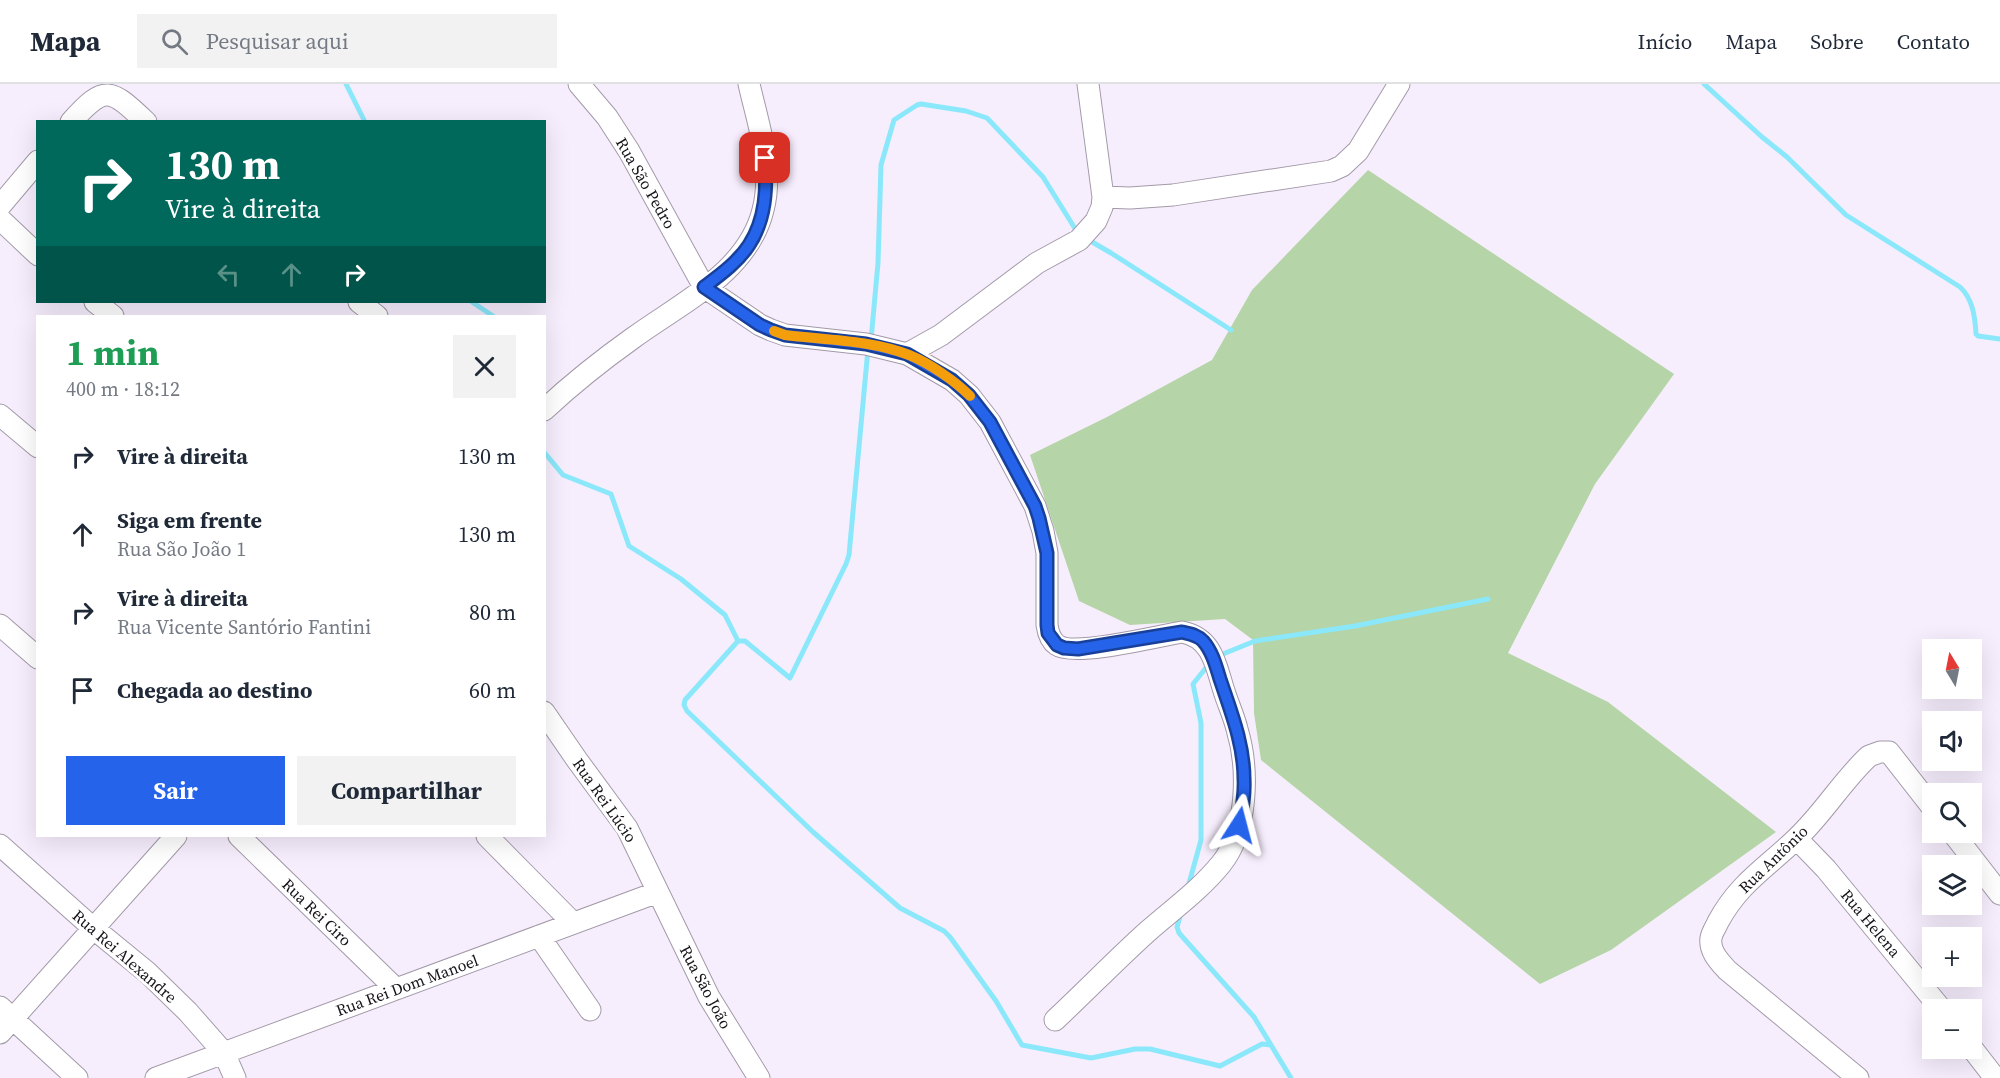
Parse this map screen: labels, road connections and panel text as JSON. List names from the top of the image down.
{
  "streets": {
    "street": [
      "Rua São Pedro",
      "Rua Rei Lúcio",
      "Rua Antônio",
      "Rua Rei Ciro",
      "Rua Helena",
      "Rua Rei Alexandre",
      "Rua Rei Dom Manoel",
      "Rua São João"
    ]
  },
  "crossings": [
    ["Rua Rei Lúcio", "Rua Rei Dom Manoel"],
    ["Rua Rei Lúcio", "Rua São João"],
    ["Rua Antônio", "Rua Helena"],
    ["Rua Rei Ciro", "Rua Rei Dom Manoel"],
    ["Rua Rei Alexandre", "Rua Rei Dom Manoel"],
    ["Rua Rei Dom Manoel", "Rua São João"]
  ],
  "north": "top",
  "page": {
    "header": "Mapa",
    "search": "Pesquisar aqui",
    "nav": [
      "Início",
      "Mapa",
      "Sobre",
      "Contato"
    ],
    "turn": ["130 m", "Vire à direita"],
    "heading": ["1 min", "400 m · 18:12"],
    "list": [
      {
        "name": "Vire à direita",
        "value": "130 m"
      },
      {
        "name": "Siga em frente",
        "note": "Rua São João 1",
        "value": "130 m"
      },
      {
        "name": "Vire à direita",
        "note": "Rua Vicente Santório Fantini",
        "value": "80 m"
      },
      {
        "name": "Chegada ao destino",
        "value": "60 m"
      }
    ],
    "map_buttons": ["+", "−"],
    "buttons": ["Sair", "Compartilhar"]
  }
}
